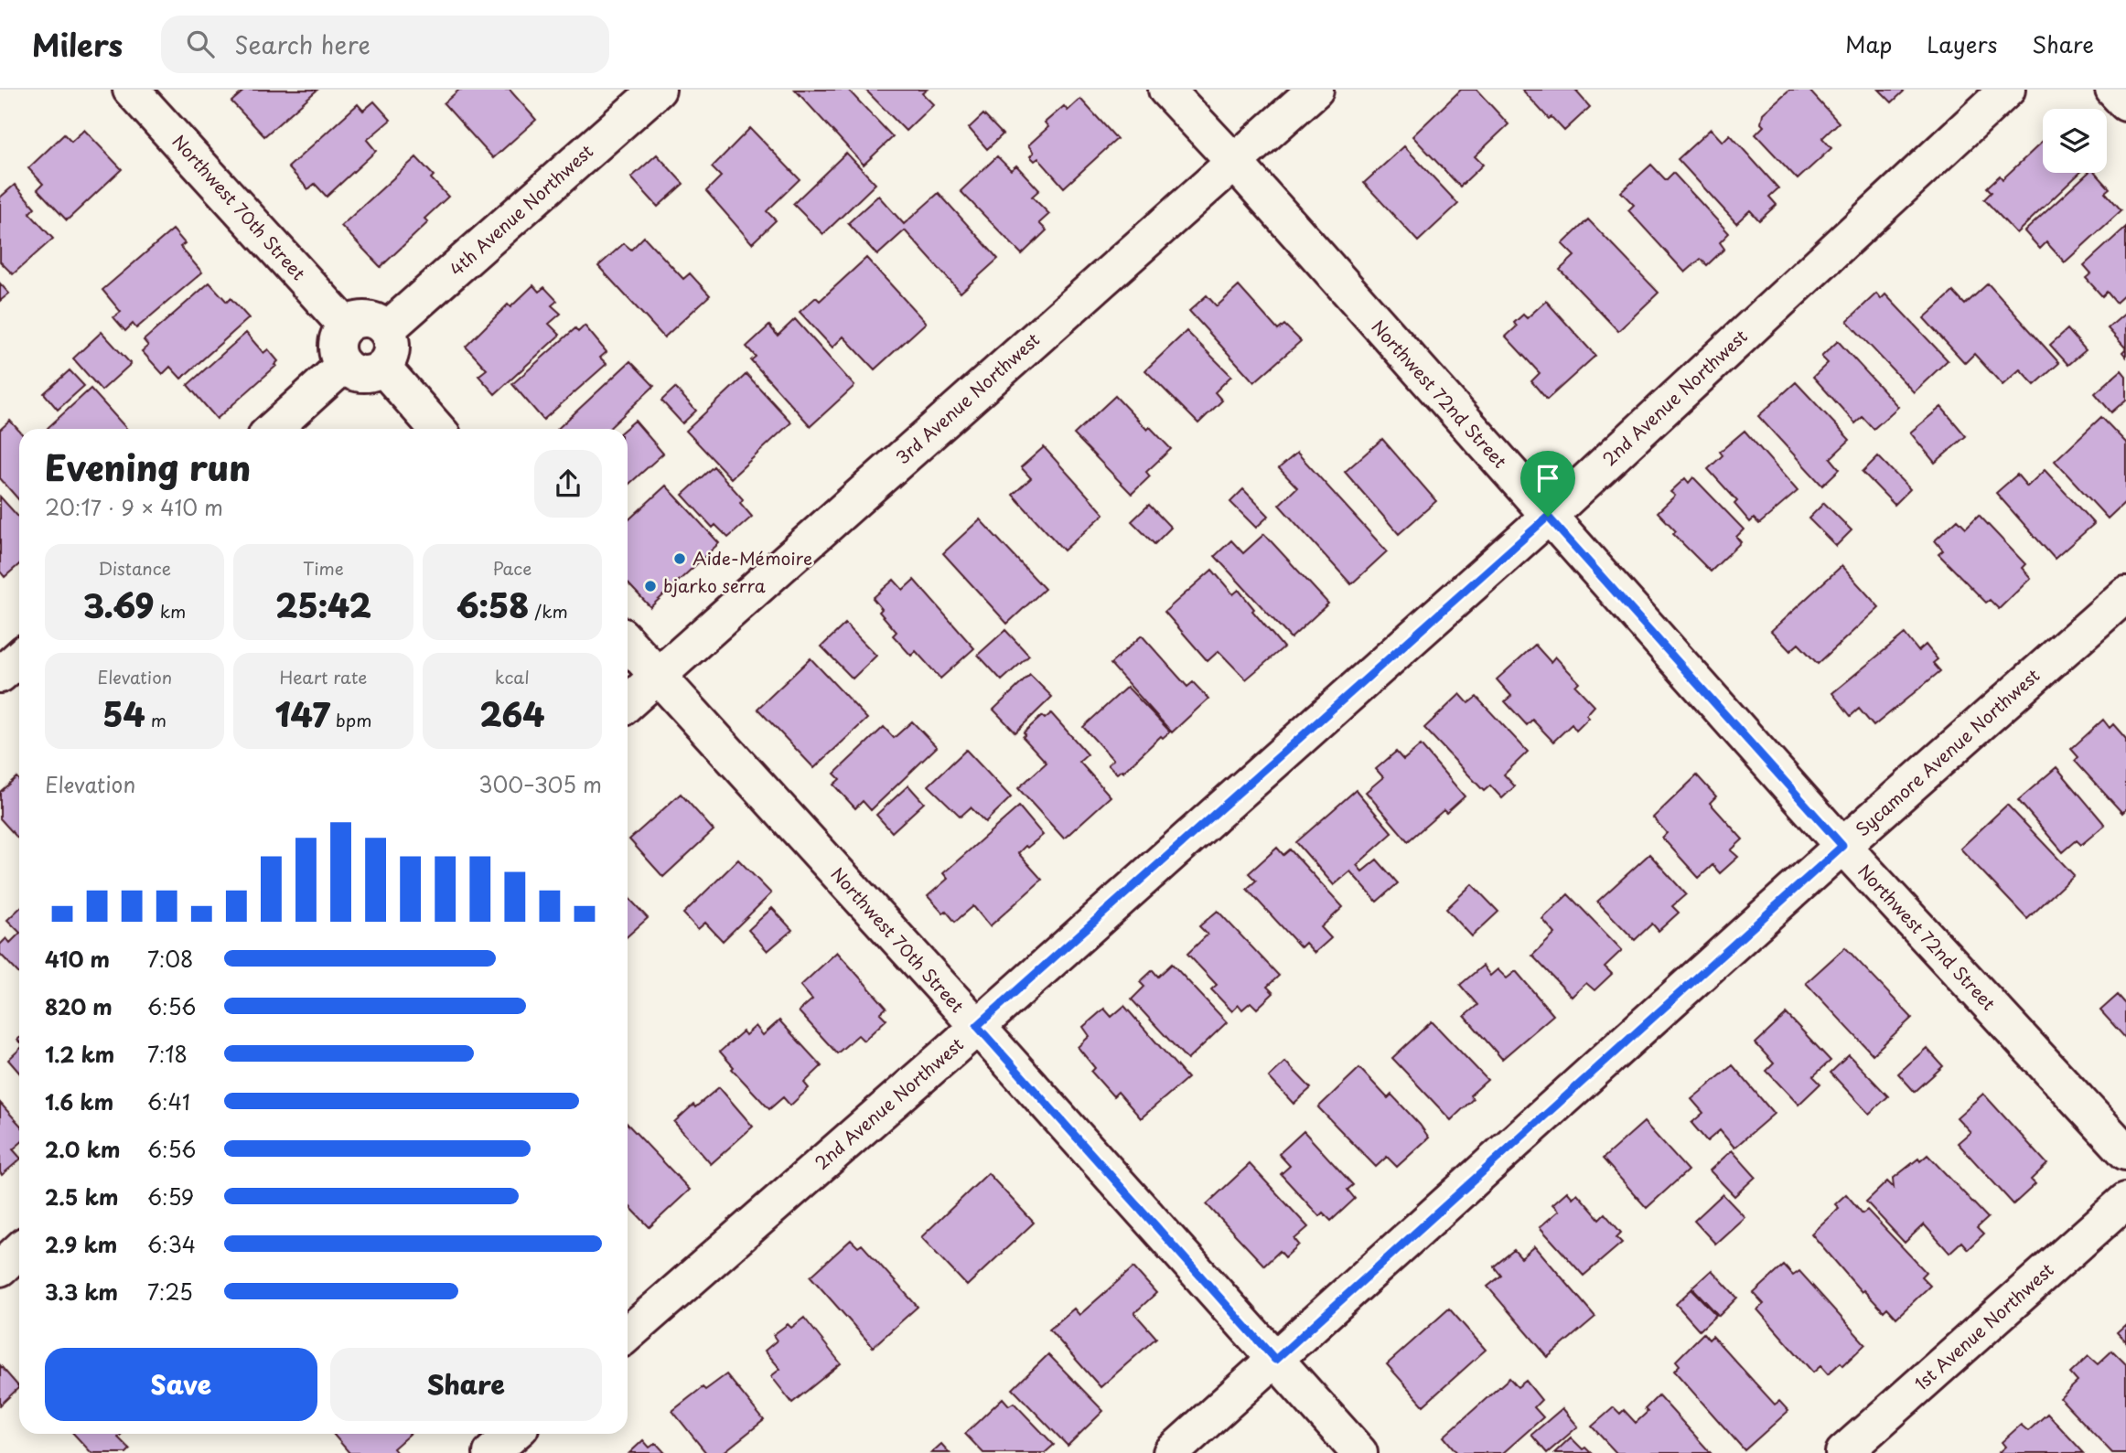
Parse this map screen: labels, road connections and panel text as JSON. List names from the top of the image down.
{
  "streets": {
    "street": [
      "Northwest 70th Street",
      "4th Avenue Northwest",
      "Northwest 72nd Street",
      "2nd Avenue Northwest",
      "3rd Avenue Northwest",
      "Sycamore Avenue Northwest",
      "1st Avenue Northwest"
    ]
  },
  "crossings": [
    ["Northwest 70th Street", "4th Avenue Northwest"],
    ["Northwest 70th Street", "2nd Avenue Northwest"],
    ["Northwest 70th Street", "3rd Avenue Northwest"],
    ["Northwest 70th Street", "Sycamore Avenue Northwest"],
    ["Northwest 72nd Street", "2nd Avenue Northwest"],
    ["Northwest 72nd Street", "3rd Avenue Northwest"],
    ["Northwest 72nd Street", "Sycamore Avenue Northwest"]
  ],
  "places": ["Aide-Mémoire", "bjarko serra"],
  "page": {
    "header": "Milers",
    "search": "Search here",
    "nav": ["Map", "Layers", "Share"],
    "heading": ["Evening run", "20:17 · 9 × 410 m"],
    "stats": [
      ["Distance", "3.69 km"],
      ["Time", "25:42"],
      ["Pace", "6:58 /km"],
      ["Elevation", "54 m"],
      ["Heart rate", "147 bpm"],
      ["kcal", "264"]
    ],
    "chart": ["Elevation", "300–305 m"],
    "list": [
      {
        "name": "410 m",
        "note": "7:08"
      },
      {
        "name": "820 m",
        "note": "6:56"
      },
      {
        "name": "1.2 km",
        "note": "7:18"
      },
      {
        "name": "1.6 km",
        "note": "6:41"
      },
      {
        "name": "2.0 km",
        "note": "6:56"
      },
      {
        "name": "2.5 km",
        "note": "6:59"
      },
      {
        "name": "2.9 km",
        "note": "6:34"
      },
      {
        "name": "3.3 km",
        "note": "7:25"
      }
    ],
    "buttons": ["Save", "Share"]
  }
}
